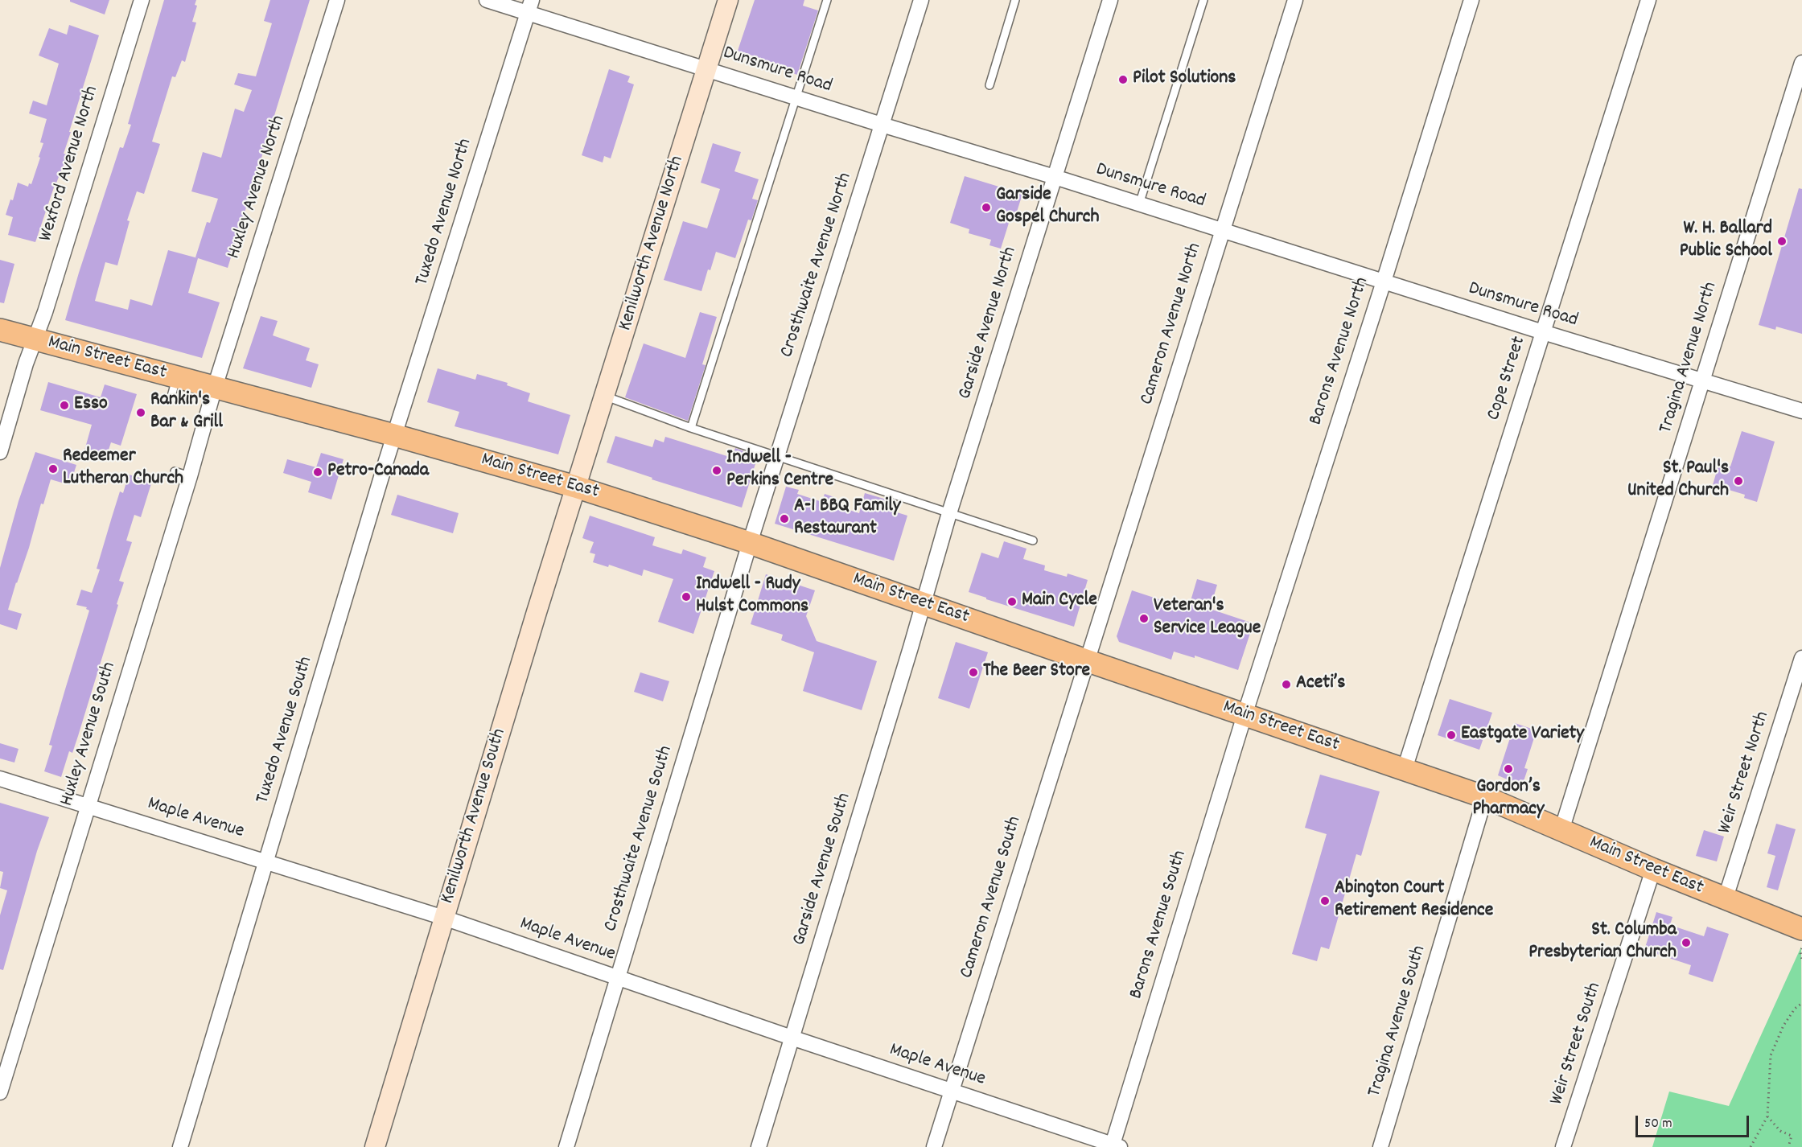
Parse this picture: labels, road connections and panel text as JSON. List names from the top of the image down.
{
  "streets": {
    "main road": ["Kenilworth Avenue North", "Main Street East", "Kenilworth Avenue South"],
    "street": [
      "Dunsmure Road",
      "Wexford Avenue North",
      "Huxley Avenue North",
      "Tuxedo Avenue North",
      "Crosthwaite Avenue North",
      "Garside Avenue North",
      "Cameron Avenue North",
      "Barons Avenue North",
      "Tragina Avenue North",
      "Cope Street",
      "Tuxedo Avenue South",
      "Huxley Avenue South",
      "Weir Street North",
      "Maple Avenue",
      "Crosthwaite Avenue South",
      "Garside Avenue South",
      "Cameron Avenue South",
      "Barons Avenue South",
      "Tragina Avenue South",
      "Weir Street South"
    ]
  },
  "crossings": [
    ["Dunsmure Road", "Tuxedo Avenue North"],
    ["Dunsmure Road", "Kenilworth Avenue North"],
    ["Dunsmure Road", "Crosthwaite Avenue North"],
    ["Dunsmure Road", "Garside Avenue North"],
    ["Dunsmure Road", "Cameron Avenue North"],
    ["Dunsmure Road", "Barons Avenue North"],
    ["Dunsmure Road", "Tragina Avenue North"],
    ["Dunsmure Road", "Cope Street"],
    ["Wexford Avenue North", "Main Street East"],
    ["Huxley Avenue North", "Main Street East"],
    ["Huxley Avenue North", "Huxley Avenue South"],
    ["Tuxedo Avenue North", "Main Street East"],
    ["Tuxedo Avenue North", "Tuxedo Avenue South"],
    ["Kenilworth Avenue North", "Main Street East"],
    ["Kenilworth Avenue North", "Kenilworth Avenue South"],
    ["Crosthwaite Avenue North", "Main Street East"],
    ["Crosthwaite Avenue North", "Crosthwaite Avenue South"],
    ["Garside Avenue North", "Main Street East"],
    ["Garside Avenue North", "Garside Avenue South"],
    ["Cameron Avenue North", "Main Street East"],
    ["Cameron Avenue North", "Cameron Avenue South"],
    ["Barons Avenue North", "Main Street East"],
    ["Barons Avenue North", "Barons Avenue South"],
    ["Tragina Avenue North", "Main Street East"],
    ["Main Street East", "Cope Street"],
    ["Main Street East", "Tuxedo Avenue South"],
    ["Main Street East", "Huxley Avenue South"],
    ["Main Street East", "Weir Street North"],
    ["Main Street East", "Kenilworth Avenue South"],
    ["Main Street East", "Crosthwaite Avenue South"],
    ["Main Street East", "Garside Avenue South"],
    ["Main Street East", "Cameron Avenue South"],
    ["Main Street East", "Barons Avenue South"],
    ["Main Street East", "Tragina Avenue South"],
    ["Main Street East", "Weir Street South"],
    ["Tuxedo Avenue South", "Maple Avenue"],
    ["Huxley Avenue South", "Maple Avenue"],
    ["Kenilworth Avenue South", "Maple Avenue"],
    ["Maple Avenue", "Crosthwaite Avenue South"],
    ["Maple Avenue", "Garside Avenue South"],
    ["Maple Avenue", "Cameron Avenue South"],
    ["Maple Avenue", "Barons Avenue South"]
  ],
  "places": [
    "Pilot Solutions",
    "Garside Gospel Church",
    "W. H. Ballard Public School",
    "Esso",
    "Rankin's Bar & Grill",
    "Redeemer Lutheran Church",
    "Indwell - Perkins Centre",
    "Petro-Canada",
    "St. Paul's United Church",
    "A-1 BBQ Family Restaurant",
    "Indwell - Rudy Hulst Commons",
    "Main Cycle",
    "Veteran's Service League",
    "The Beer Store",
    "Aceti’s",
    "Eastgate Variety",
    "Gordon’s Pharmacy",
    "Abington Court Retirement Residence",
    "St. Columba Presbyterian Church"
  ],
  "scale_bar": "50 m"
}
